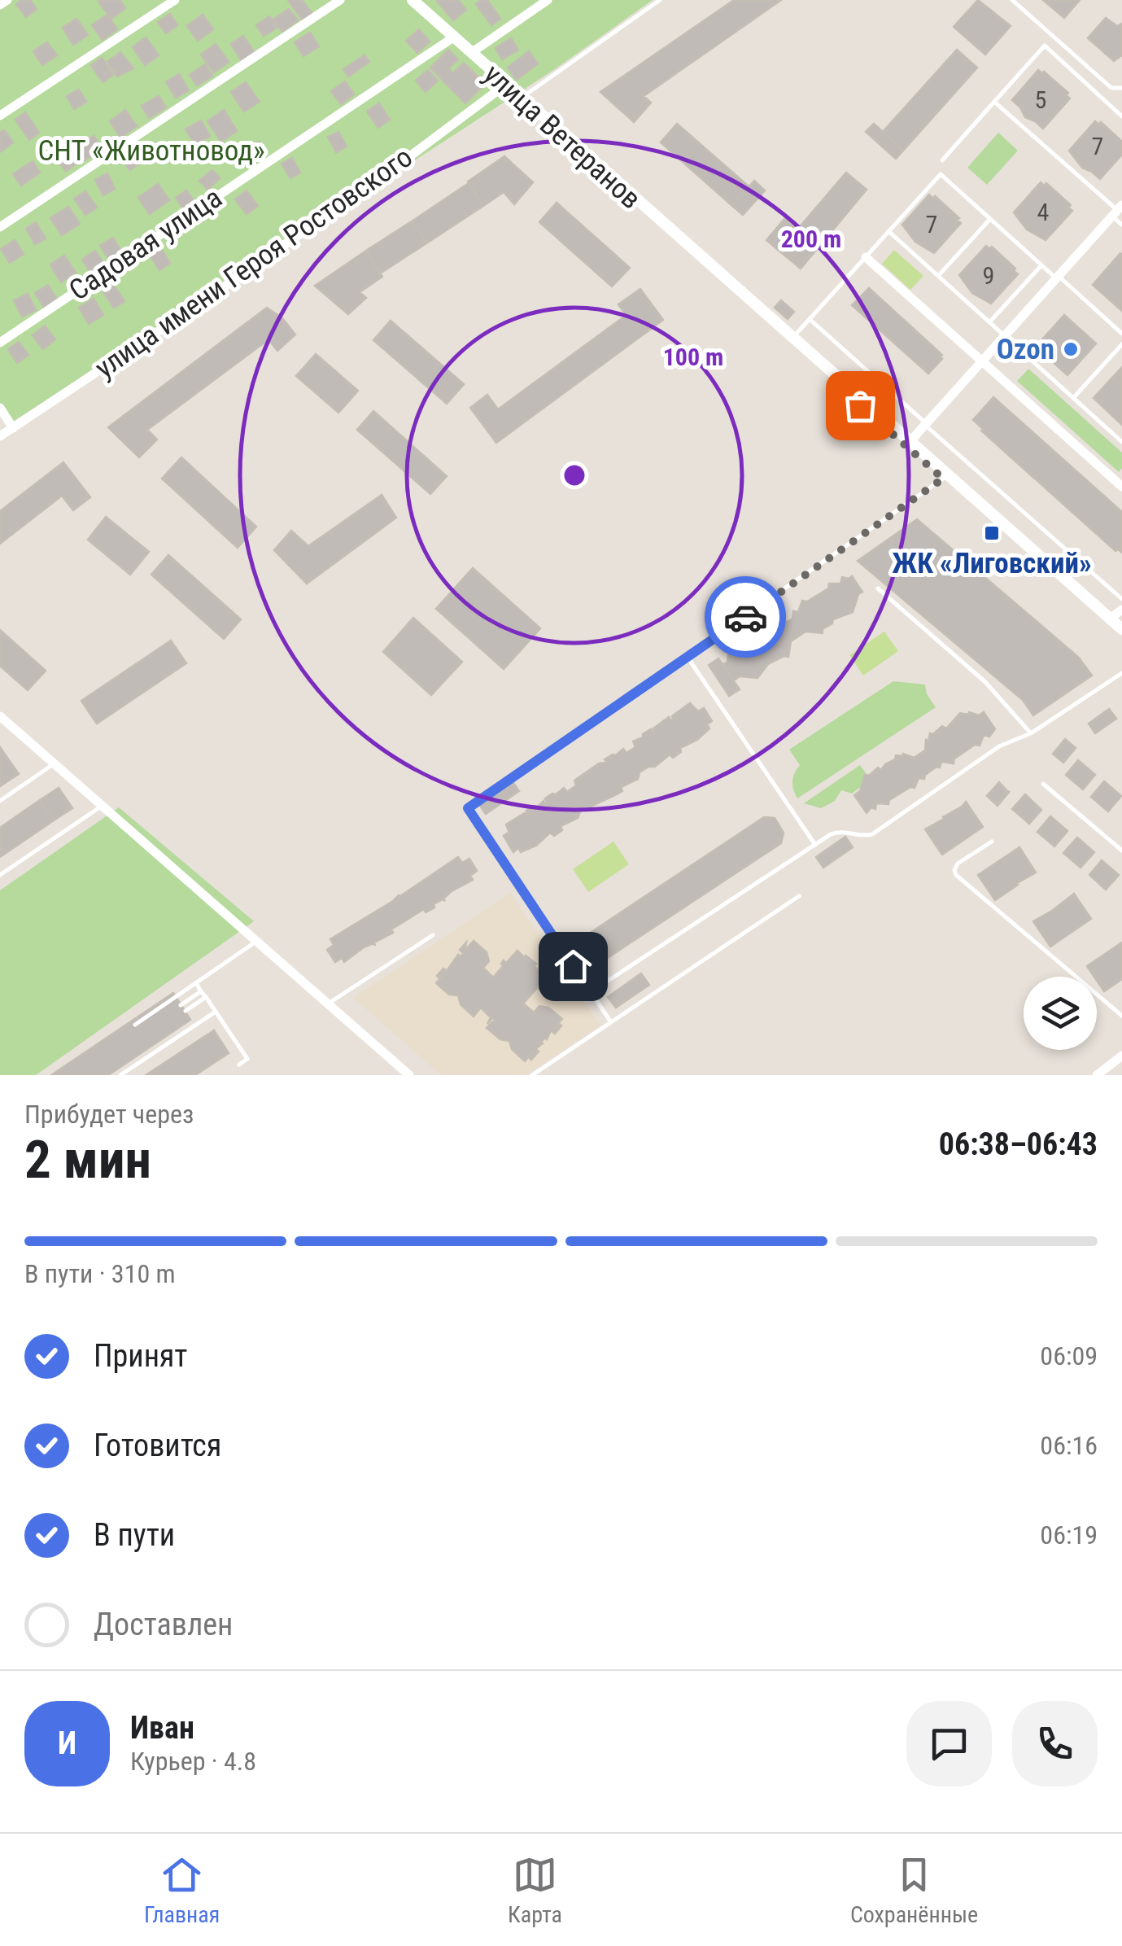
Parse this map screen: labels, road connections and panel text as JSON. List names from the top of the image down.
{
  "streets": {
    "street": ["улица Ветеранов", "Садовая улица", "улица имени Героя Ростовского"]
  },
  "crossings": [
    ["улица Ветеранов", "улица имени Героя Ростовского"]
  ],
  "parks": ["СНТ «Животновод»"],
  "places": {
    "other": ["Ozon"],
    "transit": ["ЖК «Лиговский»"]
  },
  "house_numbers": [
    "5",
    "7",
    "4",
    "7",
    "9"
  ],
  "page": {
    "heading": ["2 мин", "Прибудет через", "06:38–06:43"],
    "panel": ["Иван", "Курьер · 4.8"],
    "bar": "В пути · 310 m",
    "list": [
      ["Принят", "06:09"],
      ["Готовится", "06:16"],
      ["В пути", "06:19"],
      "Доставлен"
    ],
    "round": "И",
    "tabs": ["Главная", "Карта", "Сохранённые"]
  },
  "rings": ["200 m", "100 m"]
}
